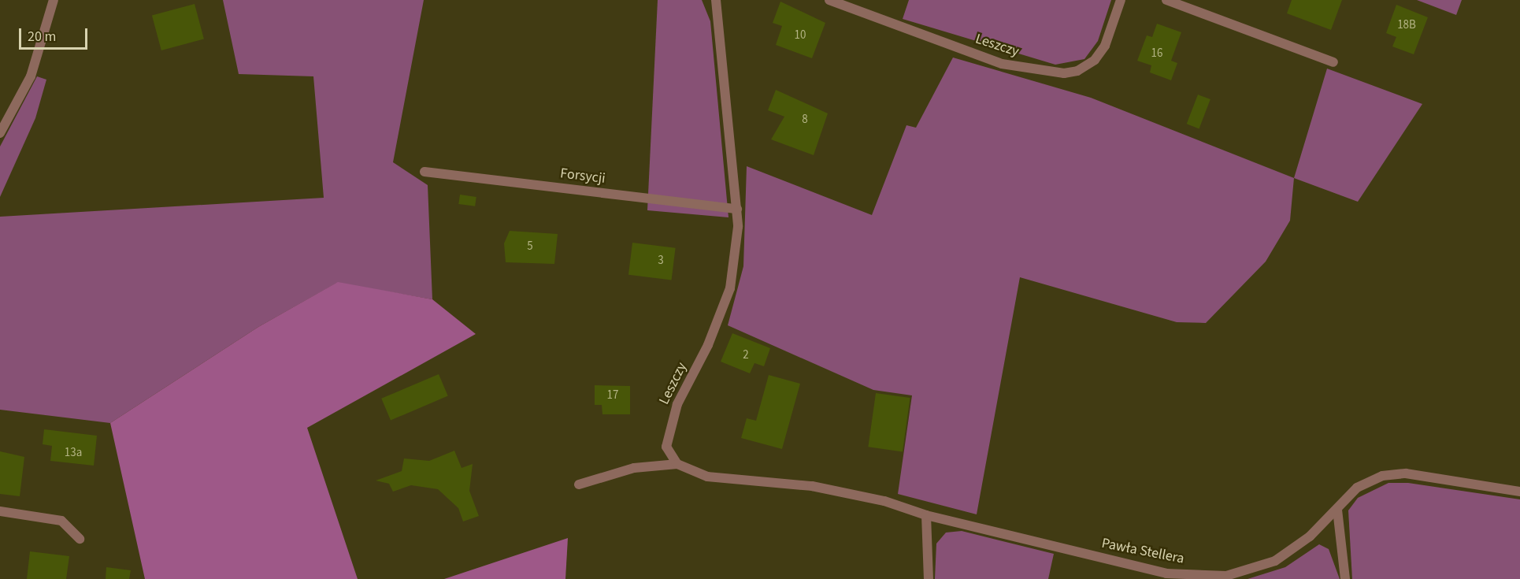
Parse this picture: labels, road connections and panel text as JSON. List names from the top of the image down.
{
  "streets": {
    "street": ["Leszczy", "Forsycji", "Pawła Stellera"]
  },
  "crossings": [
    ["Leszczy", "Forsycji"]
  ],
  "house_numbers": [
    "18B",
    "10",
    "16",
    "8",
    "5",
    "3",
    "2",
    "17",
    "13a"
  ],
  "scale_bar": "20 m"
}
